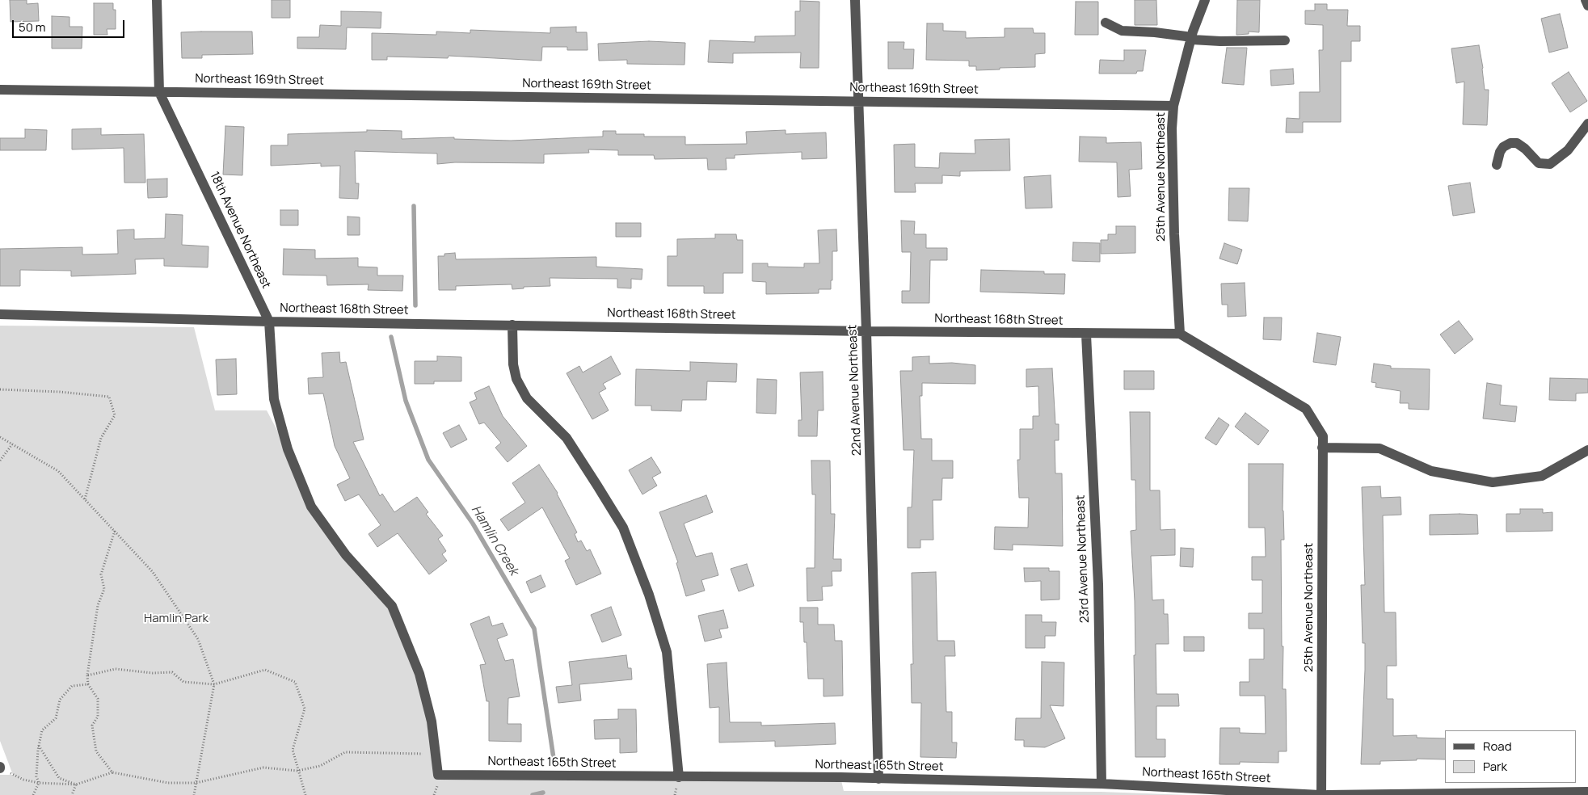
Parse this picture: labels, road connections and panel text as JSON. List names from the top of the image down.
{
  "streets": {
    "street": [
      "Northeast 169th Street",
      "25th Avenue Northeast",
      "18th Avenue Northeast",
      "Northeast 168th Street",
      "22nd Avenue Northeast",
      "23rd Avenue Northeast",
      "Northeast 165th Street"
    ]
  },
  "crossings": [
    ["Northeast 169th Street", "25th Avenue Northeast"],
    ["Northeast 169th Street", "18th Avenue Northeast"],
    ["Northeast 169th Street", "22nd Avenue Northeast"],
    ["25th Avenue Northeast", "Northeast 168th Street"],
    ["25th Avenue Northeast", "Northeast 165th Street"],
    ["18th Avenue Northeast", "Northeast 168th Street"],
    ["18th Avenue Northeast", "Northeast 165th Street"],
    ["Northeast 168th Street", "22nd Avenue Northeast"],
    ["Northeast 168th Street", "23rd Avenue Northeast"],
    ["22nd Avenue Northeast", "Northeast 165th Street"],
    ["23rd Avenue Northeast", "Northeast 165th Street"]
  ],
  "water": ["Hamlin Creek"],
  "parks": ["Hamlin Park"],
  "legend": ["Road", "Park"],
  "scale_bar": "50 m"
}
